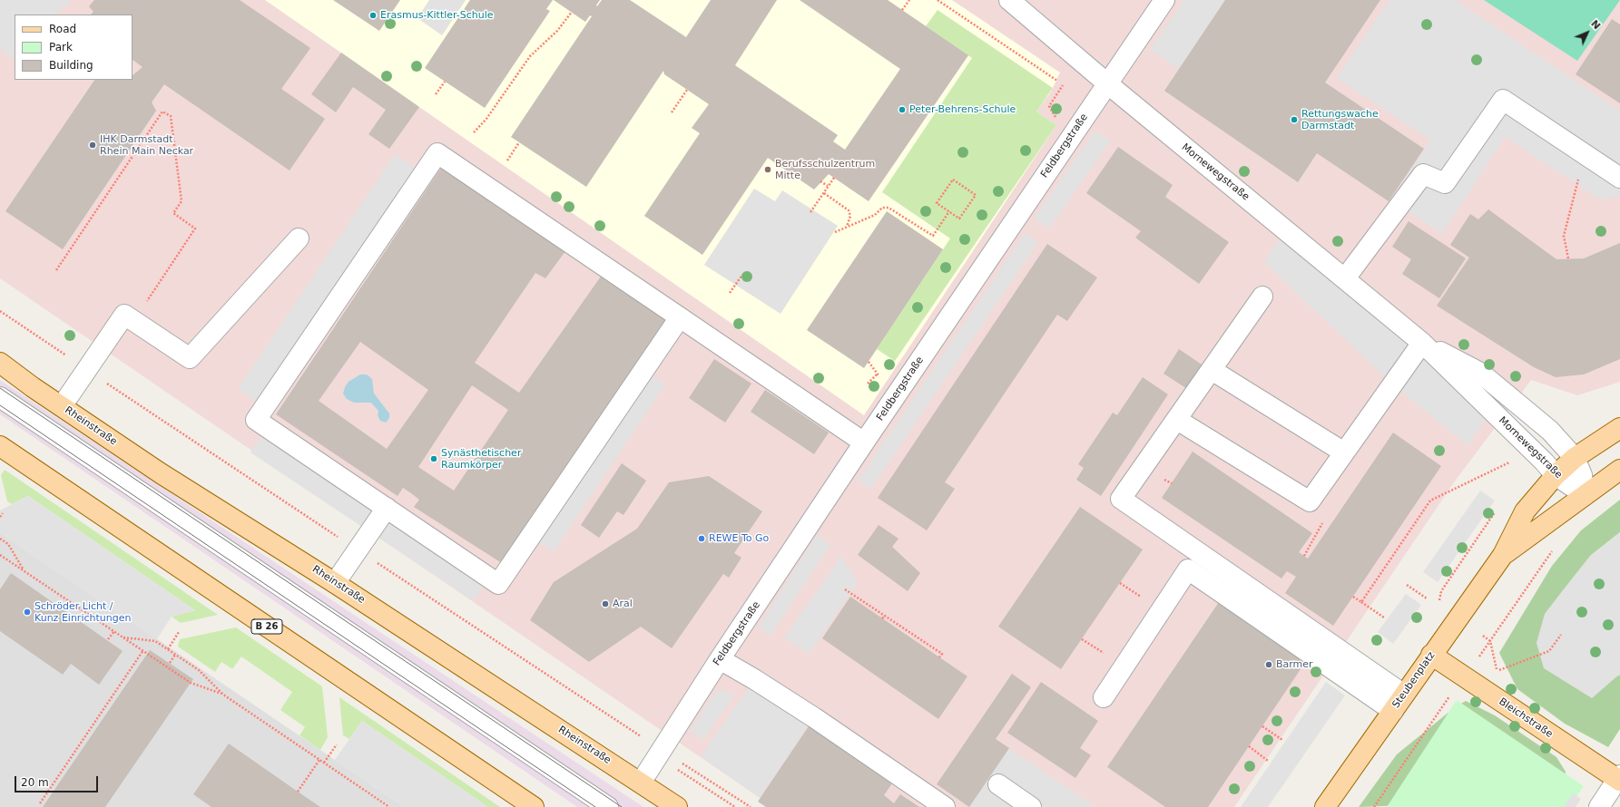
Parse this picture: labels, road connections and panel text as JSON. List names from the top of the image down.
{
  "streets": {
    "main road": [
      "Rheinstraße",
      "B 26",
      "Steubenplatz",
      "Bleichstraße"
    ],
    "street": ["Feldbergstraße", "Mornewegstraße"]
  },
  "crossings": [
    ["Feldbergstraße", "Mornewegstraße"],
    ["Feldbergstraße", "Rheinstraße"],
    ["Mornewegstraße", "Steubenplatz"],
    ["Steubenplatz", "Bleichstraße"]
  ],
  "places": [
    "Erasmus-Kittler-Schule",
    "Peter-Behrens-Schule",
    "Rettungswache Darmstadt",
    "IHK Darmstadt Rhein Main Neckar",
    "Berufsschulzentrum Mitte",
    "Synästhetischer Raumkörper",
    "REWE To Go",
    "Aral",
    "Schröder Licht / Kunz Einrichtungen",
    "Barmer"
  ],
  "legend": ["Road", "Park", "Building"],
  "scale_bar": "20 m",
  "north": "top right"
}
